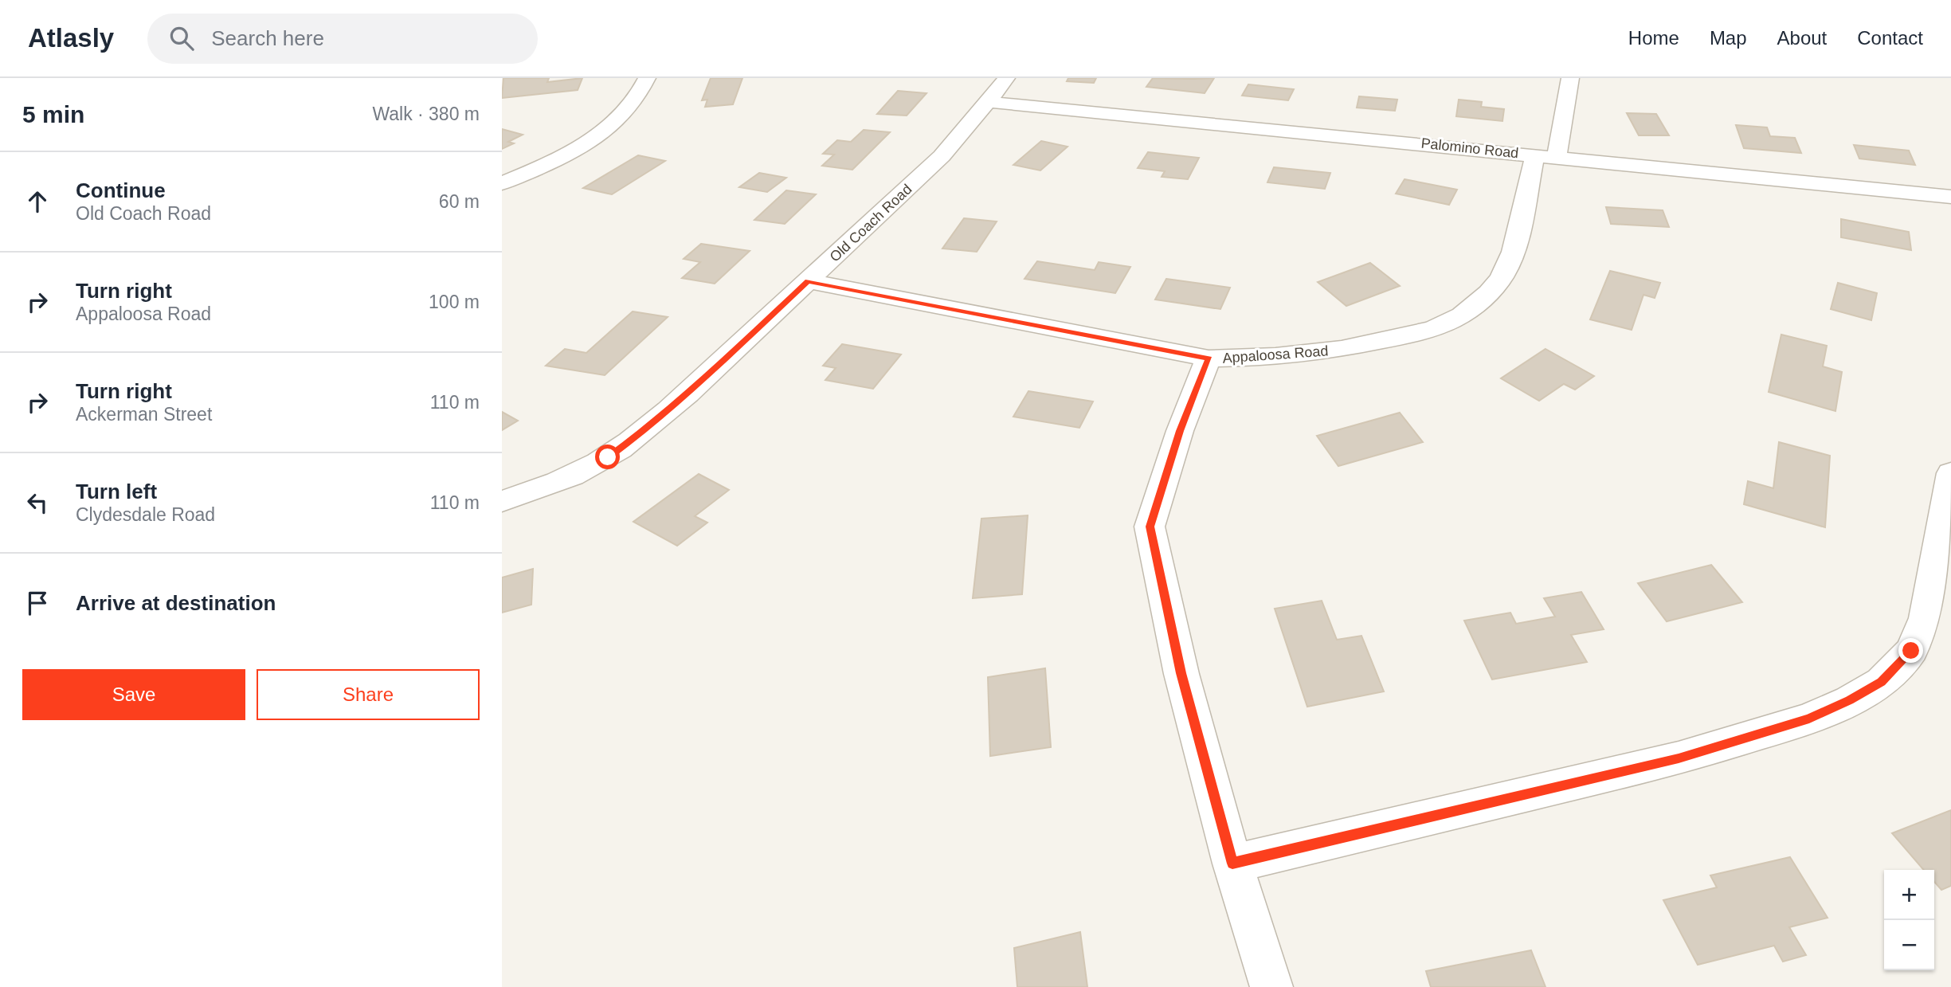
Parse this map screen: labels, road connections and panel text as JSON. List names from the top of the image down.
{
  "streets": {
    "street": ["Palomino Road", "Old Coach Road", "Appaloosa Road"]
  },
  "crossings": [
    ["Palomino Road", "Old Coach Road"],
    ["Palomino Road", "Appaloosa Road"],
    ["Old Coach Road", "Appaloosa Road"]
  ],
  "page": {
    "header": "Atlasly",
    "search": "Search here",
    "nav": [
      "Home",
      "Map",
      "About",
      "Contact"
    ],
    "heading": ["5 min", "Walk · 380 m"],
    "list": [
      ["Continue", "Old Coach Road", "60 m"],
      ["Turn right", "Appaloosa Road", "100 m"],
      ["Turn right", "Ackerman Street", "110 m"],
      ["Turn left", "Clydesdale Road", "110 m"],
      "Arrive at destination"
    ],
    "buttons": ["Save", "Share"],
    "map_buttons": ["+", "−"]
  }
}
